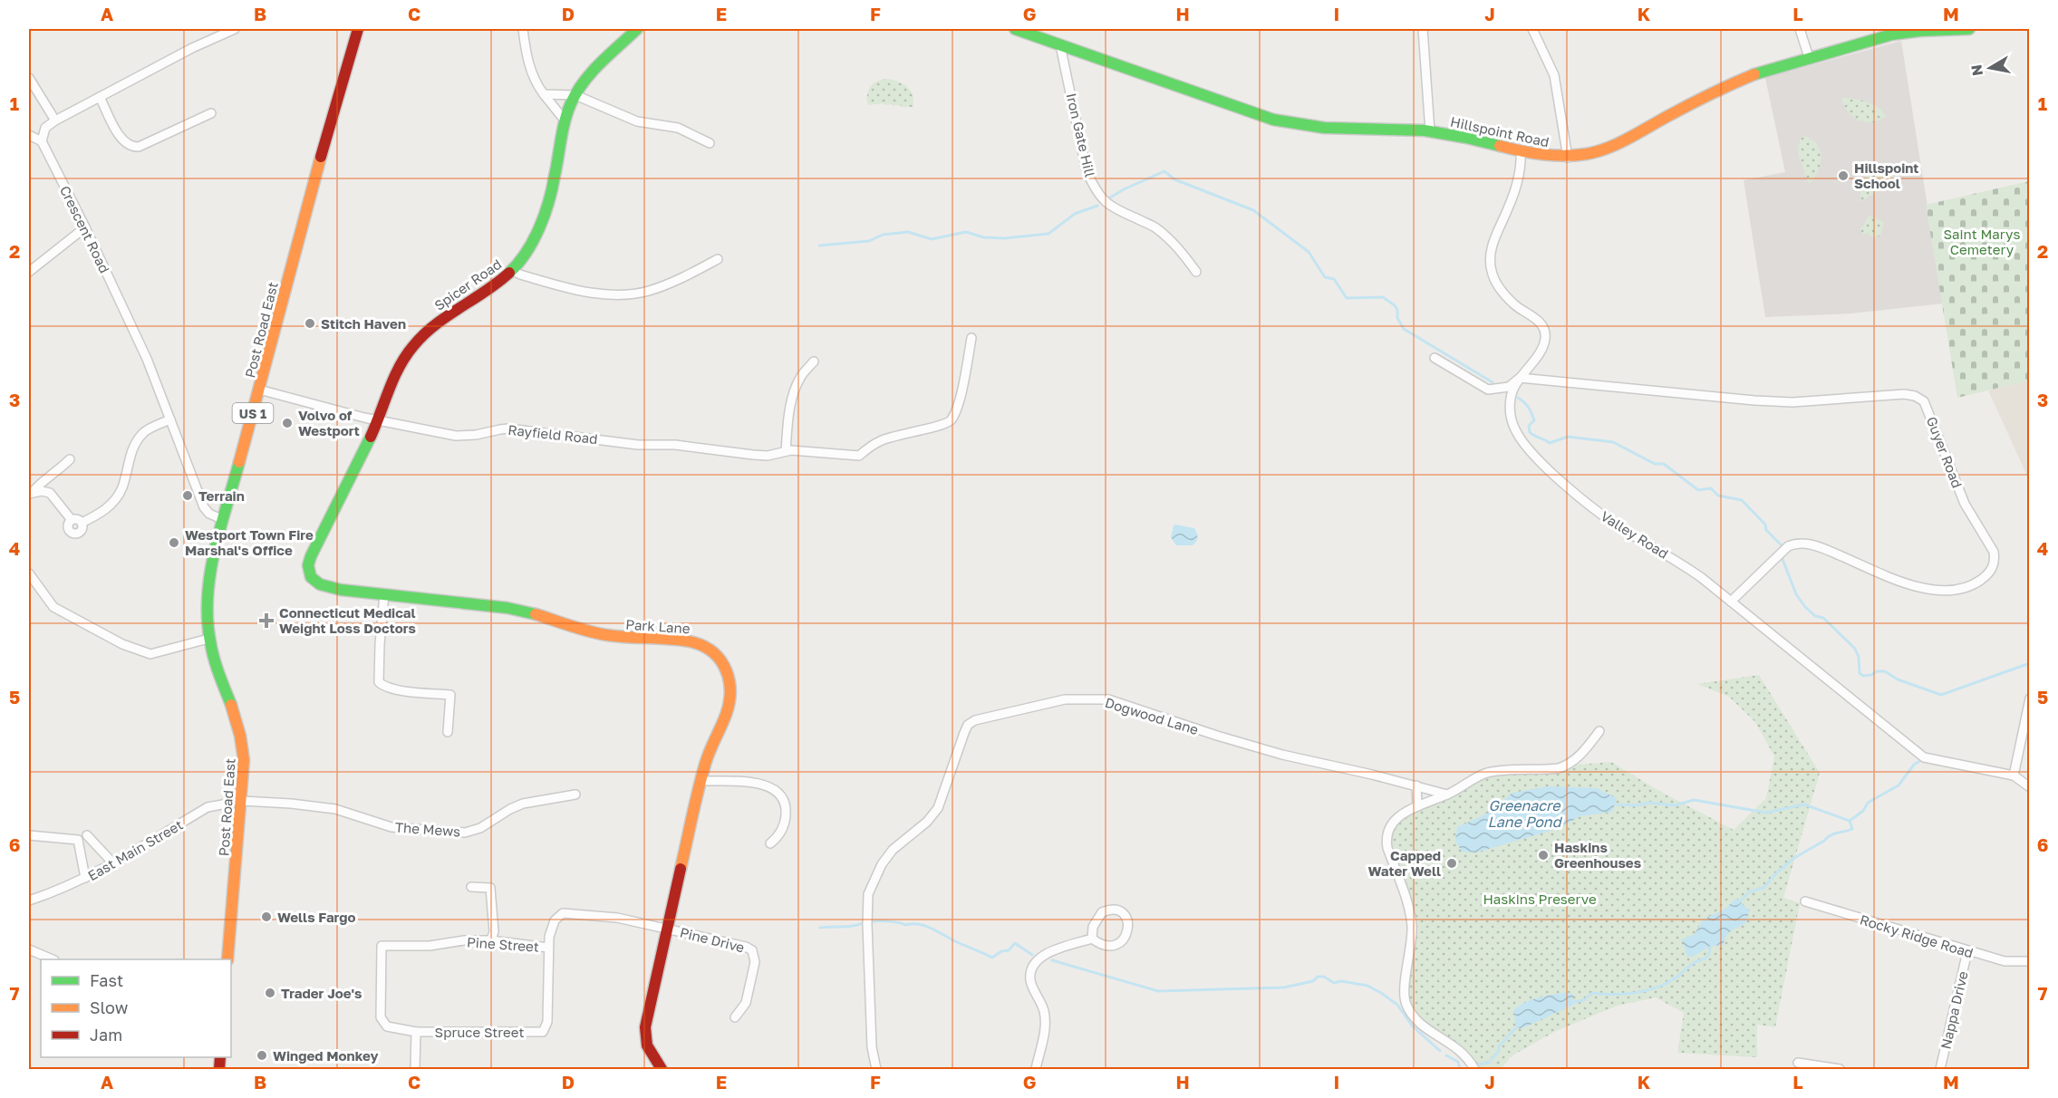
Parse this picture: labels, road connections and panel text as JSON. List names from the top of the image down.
{
  "streets": {
    "street": [
      "Hillspoint Road",
      "Iron Gate Hill",
      "Crescent Road",
      "Spicer Road",
      "Post Road East",
      "US 1",
      "Rayfield Road",
      "Guyer Road",
      "Valley Road",
      "Park Lane",
      "Dogwood Lane",
      "The Mews",
      "East Main Street",
      "Rocky Ridge Road",
      "Pine Drive",
      "Pine Street",
      "Nappa Drive",
      "Spruce Street"
    ]
  },
  "crossings": [
    ["Hillspoint Road", "Iron Gate Hill"],
    ["Hillspoint Road", "Valley Road"],
    ["Crescent Road", "Post Road East"],
    ["Spicer Road", "Rayfield Road"],
    ["Spicer Road", "Park Lane"],
    ["Post Road East", "Rayfield Road"],
    ["Post Road East", "The Mews"],
    ["Post Road East", "East Main Street"],
    ["Guyer Road", "Valley Road"],
    ["Park Lane", "Pine Drive"],
    ["The Mews", "East Main Street"],
    ["Rocky Ridge Road", "Nappa Drive"],
    ["Pine Drive", "Pine Street"],
    ["Pine Street", "Spruce Street"]
  ],
  "water": ["Greenacre Lane Pond"],
  "parks": ["Saint Marys Cemetery", "Haskins Preserve"],
  "places": {
    "other": [
      "Hillspoint School",
      "Stitch Haven",
      "Volvo of Westport",
      "Terrain",
      "Westport Town Fire Marshal's Office",
      "Haskins Greenhouses",
      "Capped Water Well",
      "Wells Fargo",
      "Trader Joe's",
      "Winged Monkey"
    ],
    "health": ["Connecticut Medical Weight Loss Doctors"]
  },
  "legend": ["Fast", "Slow", "Jam"],
  "north": "left",
  "grid": {
    "columns": [
      "A",
      "B",
      "C",
      "D",
      "E",
      "F",
      "G",
      "H",
      "I",
      "J",
      "K",
      "L",
      "M"
    ],
    "rows": [
      "1",
      "2",
      "3",
      "4",
      "5",
      "6",
      "7"
    ]
  }
}
